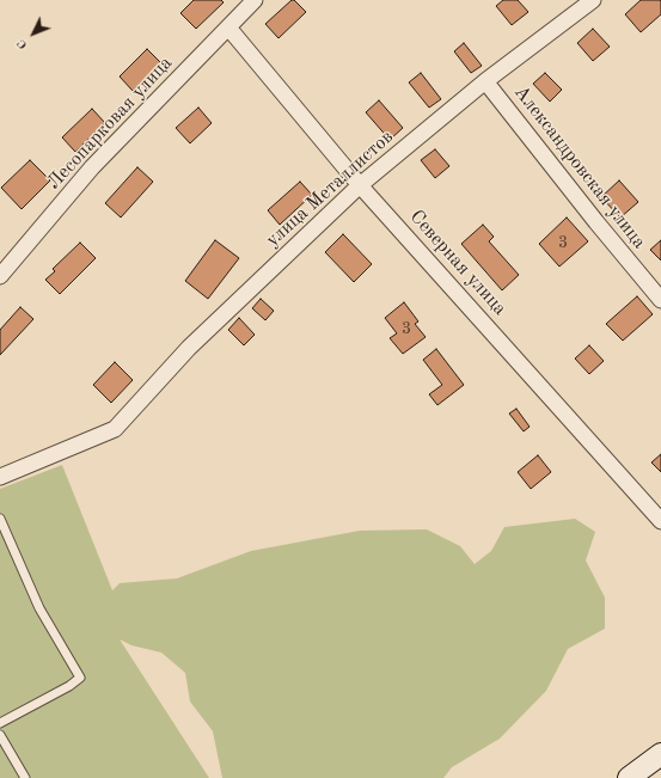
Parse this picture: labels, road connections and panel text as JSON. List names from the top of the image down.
{
  "streets": {
    "street": [
      "Лесопарковая улица",
      "Александровская улица",
      "улица Металлистов",
      "Северная улица"
    ]
  },
  "crossings": [
    ["Лесопарковая улица", "Северная улица"],
    ["Александровская улица", "улица Металлистов"],
    ["улица Металлистов", "Северная улица"]
  ],
  "house_numbers": ["3", "3"],
  "north": "bottom left"
}
